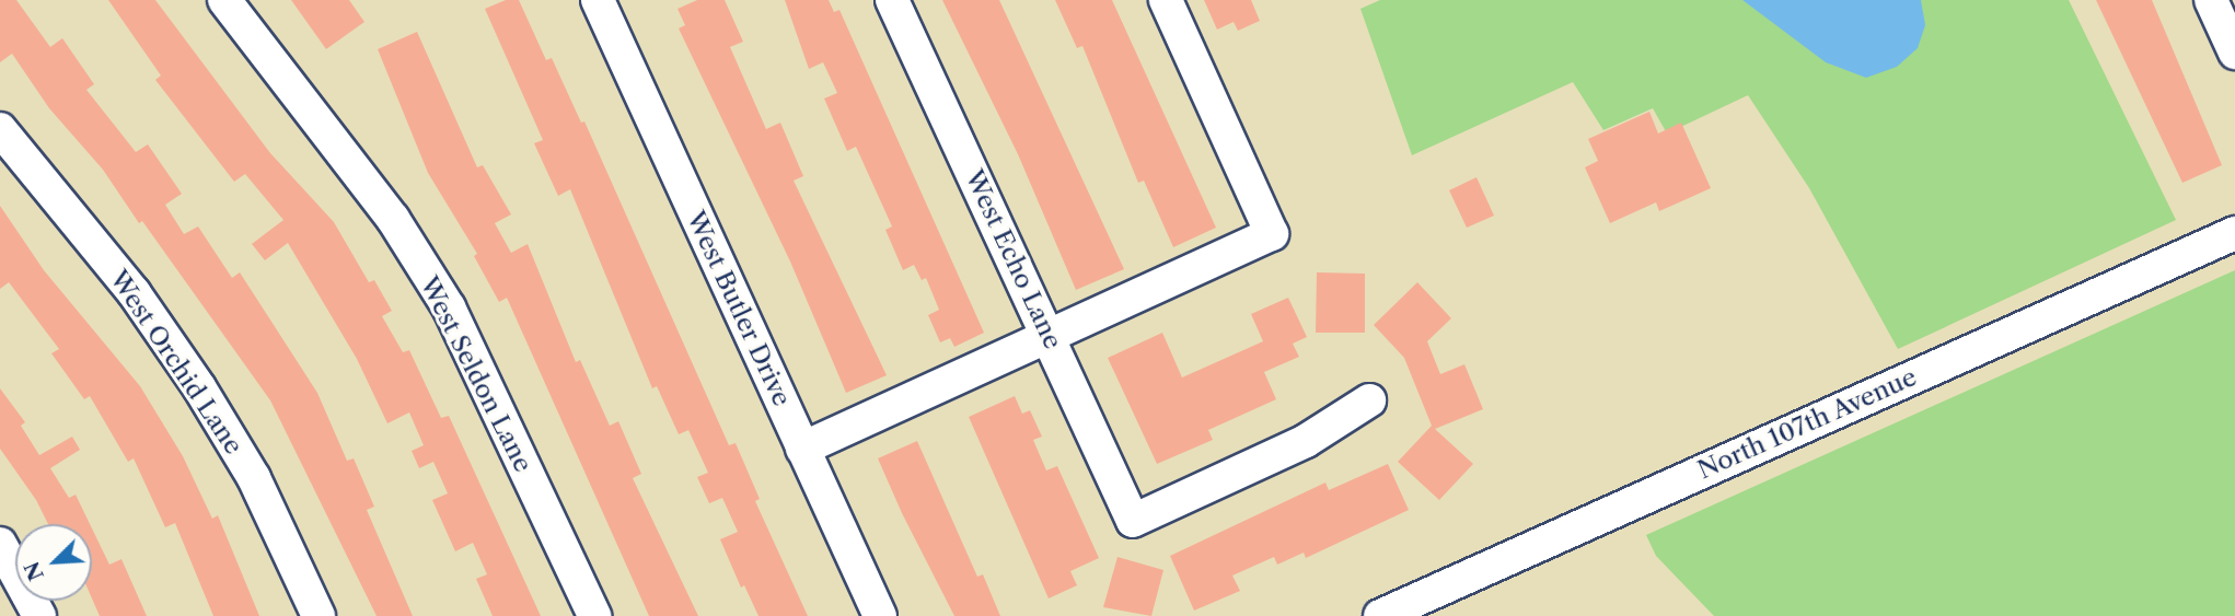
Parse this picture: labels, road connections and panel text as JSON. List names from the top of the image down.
{
  "streets": {
    "street": [
      "West Echo Lane",
      "West Butler Drive",
      "West Orchid Lane",
      "West Seldon Lane",
      "North 107th Avenue"
    ]
  },
  "north": "bottom left"
}
